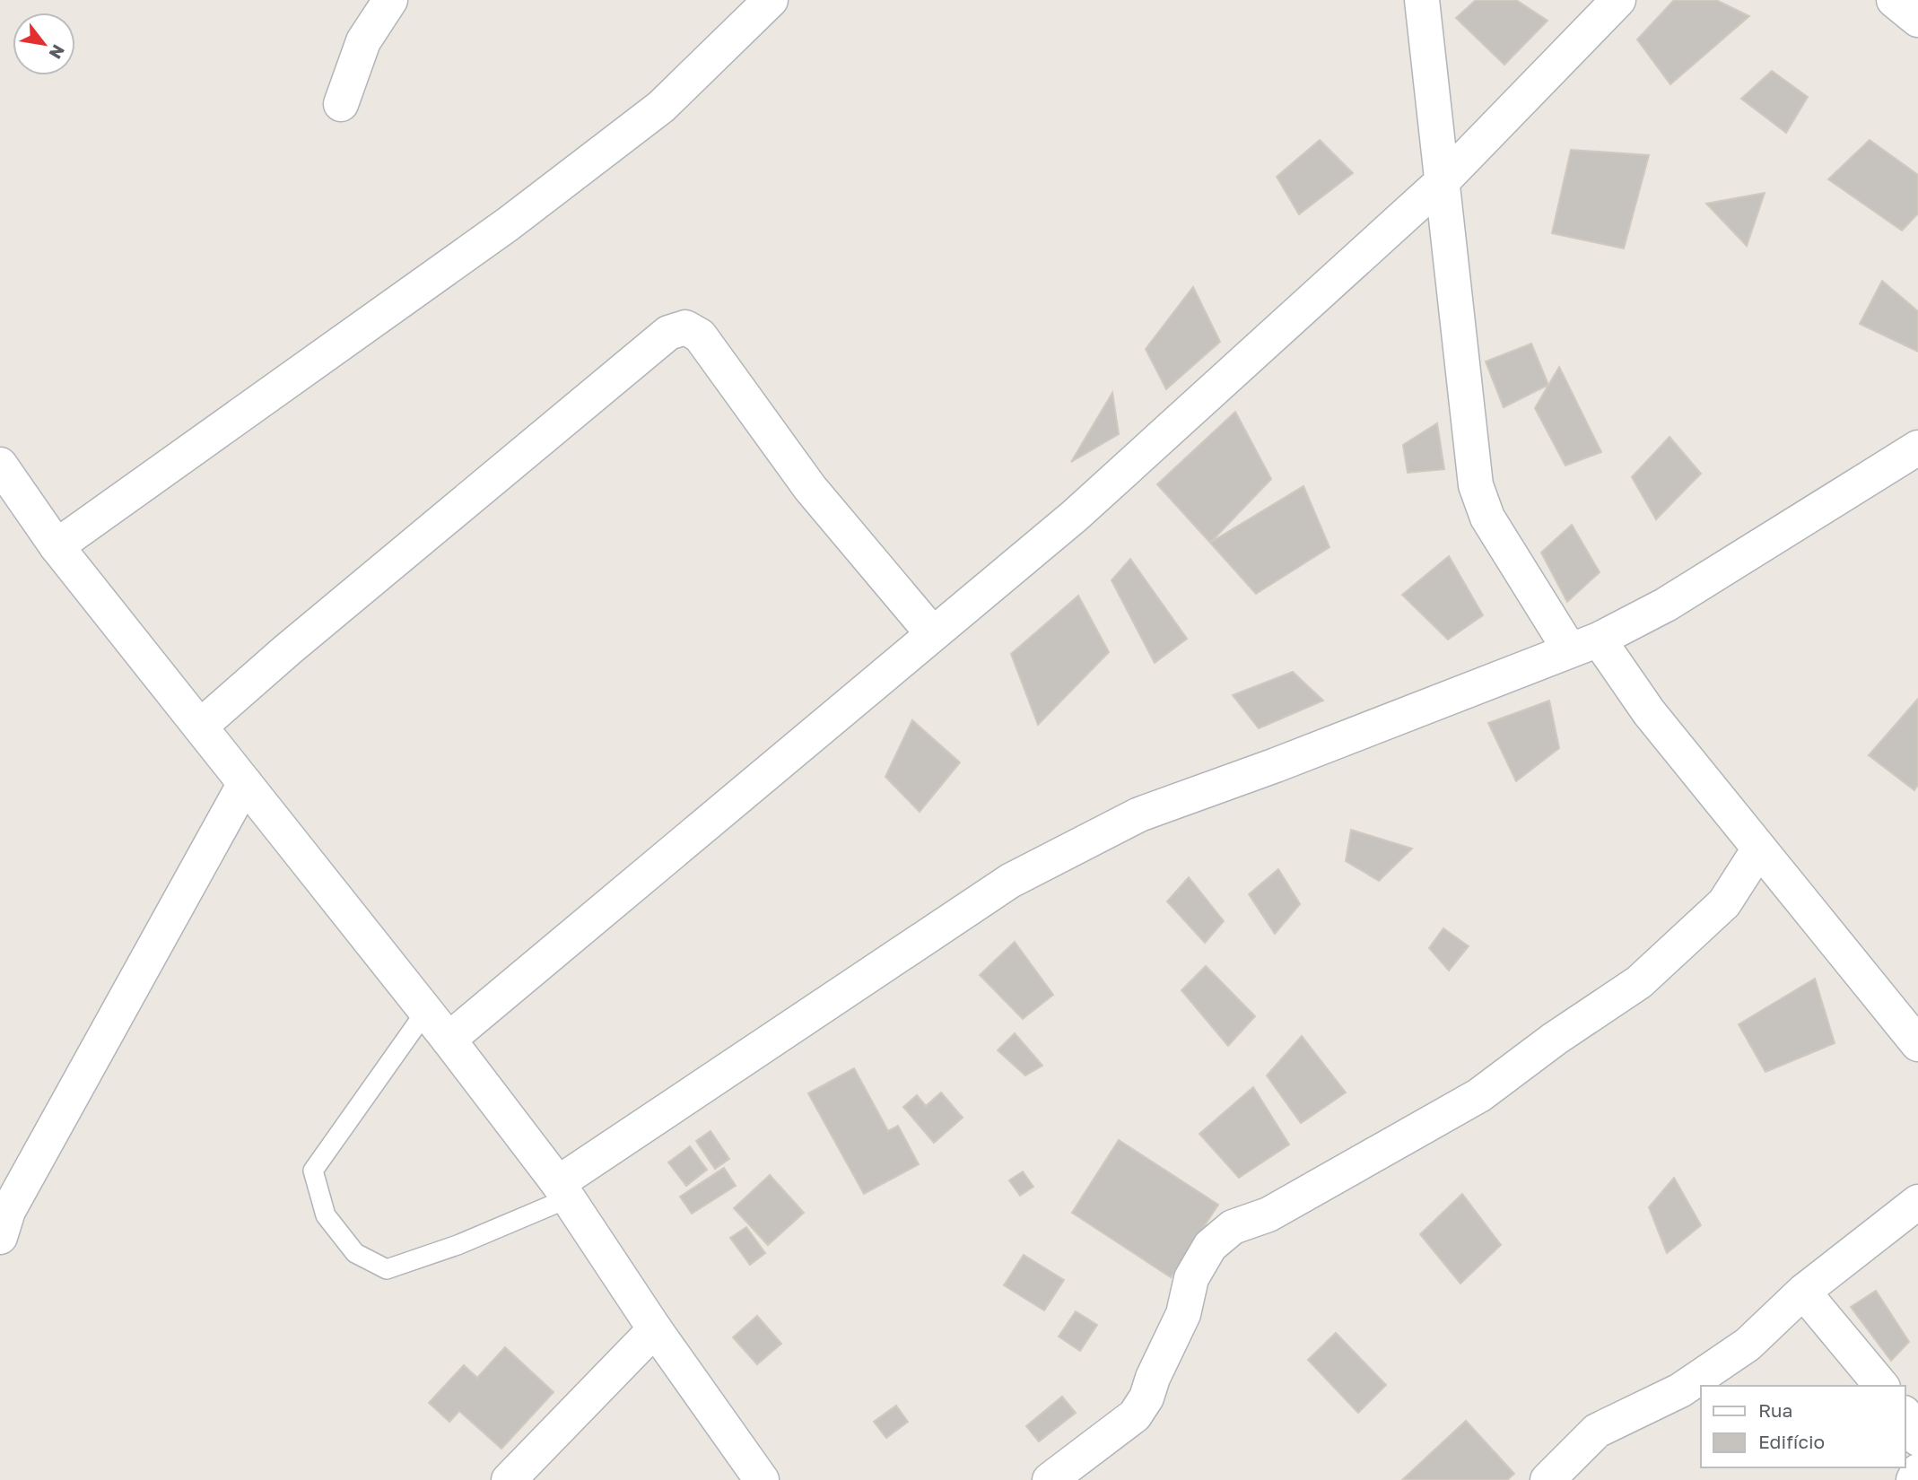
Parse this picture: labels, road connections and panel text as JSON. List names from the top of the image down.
{
  "legend": ["Rua", "Edifício"],
  "north": "bottom right"
}
